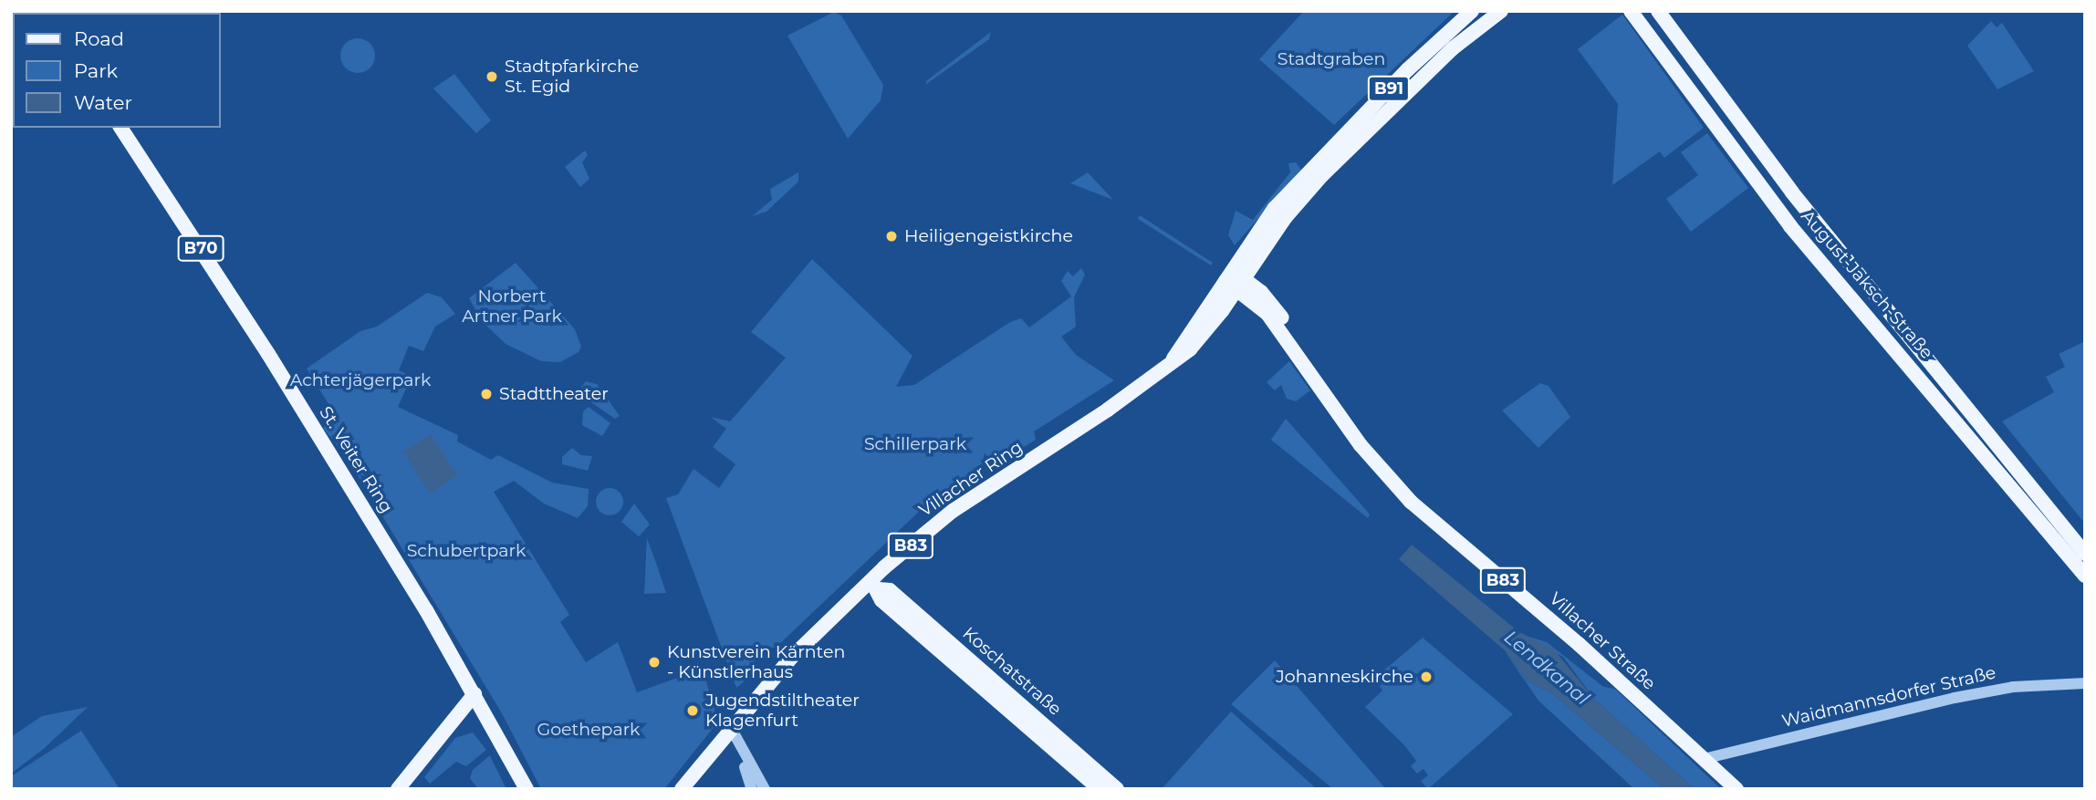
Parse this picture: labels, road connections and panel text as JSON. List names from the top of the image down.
{
  "streets": {
    "main road": [
      "B91",
      "B70",
      "August-Jaksch-Straße",
      "St. Veiter Ring",
      "Villacher Ring",
      "B83",
      "Villacher Straße",
      "Koschatstraße"
    ],
    "street": ["Waidmannsdorfer Straße"]
  },
  "crossings": [
    ["Villacher Ring", "Villacher Straße"],
    ["Villacher Ring", "Koschatstraße"],
    ["Villacher Straße", "Waidmannsdorfer Straße"]
  ],
  "water": ["Lendkanal"],
  "parks": [
    "Stadtgraben",
    "Norbert Artner Park",
    "Achterjägerpark",
    "Schillerpark",
    "Schubertpark",
    "Goethepark"
  ],
  "places": [
    "Stadtpfarkirche St. Egid",
    "Heiligengeistkirche",
    "Stadttheater",
    "Kunstverein Kärnten - Künstlerhaus",
    "Johanneskirche",
    "Jugendstiltheater Klagenfurt"
  ],
  "legend": ["Road", "Park", "Water"]
}
